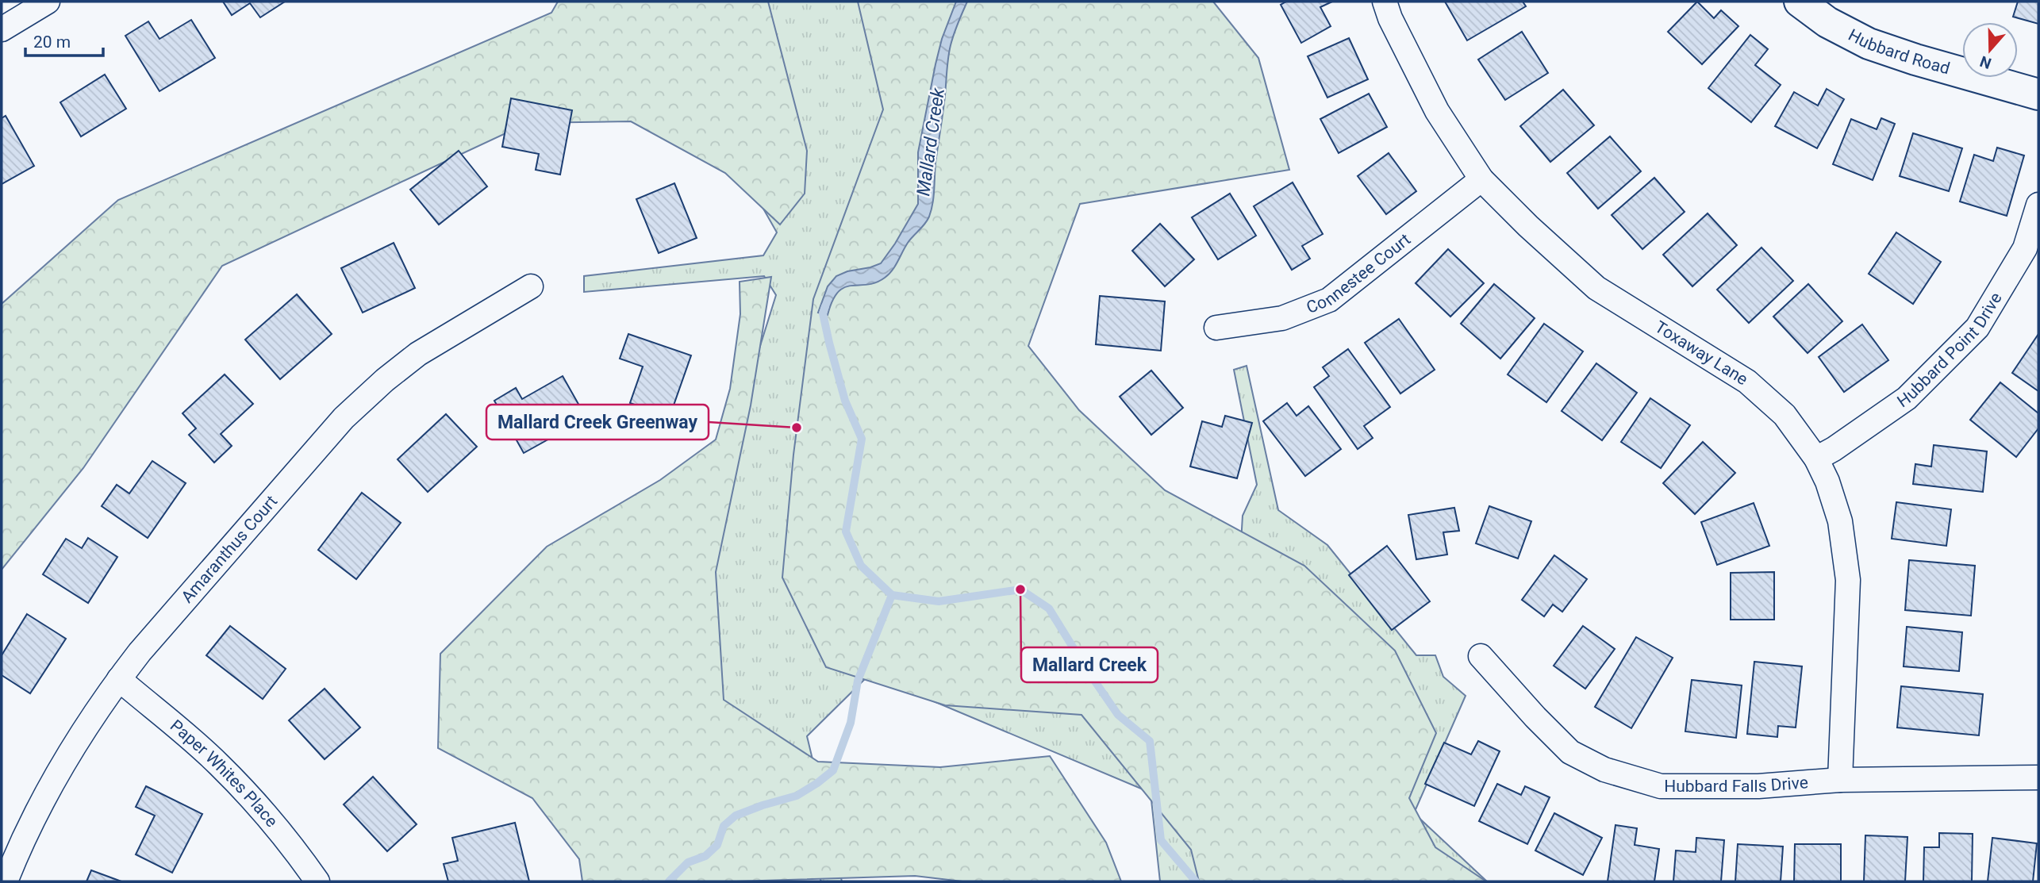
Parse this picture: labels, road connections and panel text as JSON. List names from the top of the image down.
{
  "streets": {
    "main road": ["Hubbard Road"],
    "street": [
      "Connestee Court",
      "Hubbard Point Drive",
      "Toxaway Lane",
      "Amaranthus Court",
      "Paper Whites Place",
      "Hubbard Falls Drive"
    ]
  },
  "crossings": [
    ["Connestee Court", "Toxaway Lane"],
    ["Hubbard Point Drive", "Toxaway Lane"],
    ["Toxaway Lane", "Hubbard Falls Drive"],
    ["Amaranthus Court", "Paper Whites Place"]
  ],
  "water": ["Mallard Creek"],
  "places": ["Mallard Creek Greenway", "Mallard Creek"],
  "scale_bar": "20 m",
  "north": "bottom"
}
